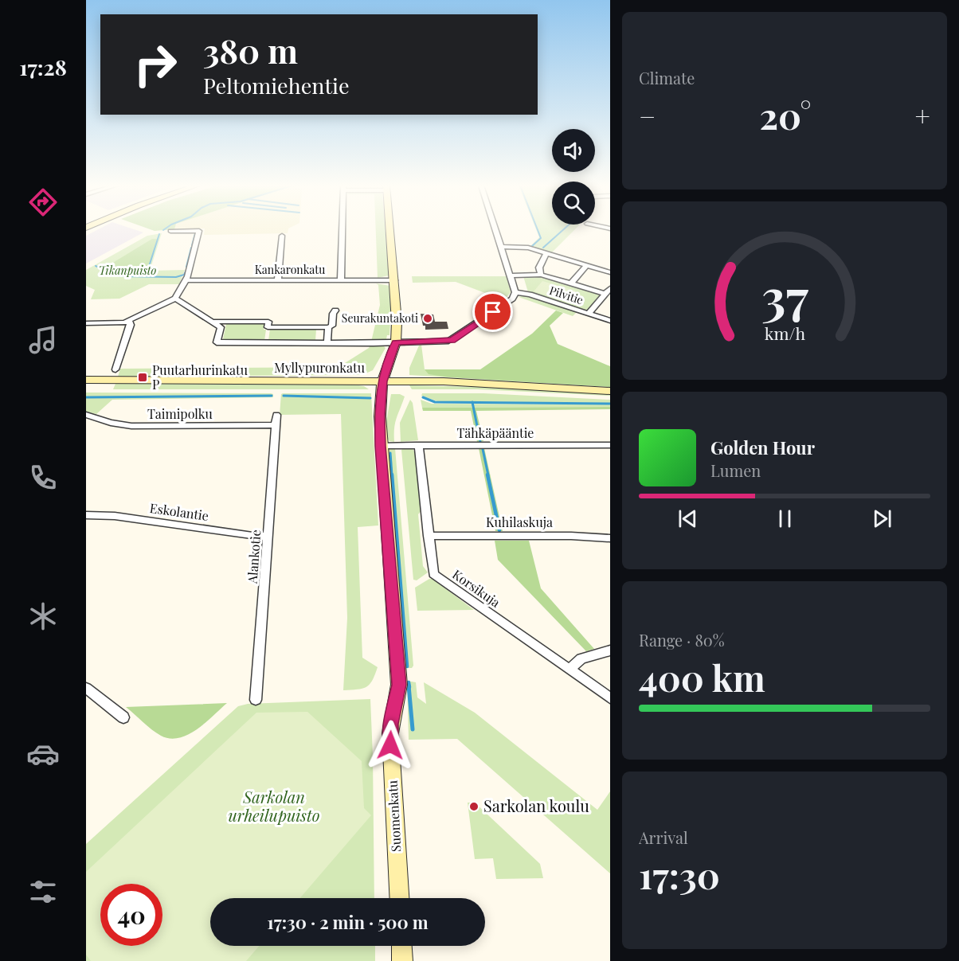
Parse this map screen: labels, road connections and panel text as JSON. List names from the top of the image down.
{
  "streets": {
    "street": [
      "Kankaronkatu",
      "Pilvitie",
      "Myllypuronkatu",
      "Taimipolku",
      "Tähkäpääntie",
      "Eskolantie",
      "Kuhilaskuja",
      "Alankotie",
      "Korsikuja",
      "Suomenkatu"
    ]
  },
  "crossings": [
    ["Kankaronkatu", "Suomenkatu"],
    ["Myllypuronkatu", "Suomenkatu"],
    ["Taimipolku", "Alankotie"],
    ["Tähkäpääntie", "Korsikuja"],
    ["Tähkäpääntie", "Suomenkatu"],
    ["Eskolantie", "Alankotie"],
    ["Kuhilaskuja", "Korsikuja"]
  ],
  "parks": ["Tikanpuisto", "Sarkolan urheilupuisto"],
  "places": {
    "other": ["Seurakuntakoti", "Sarkolan koulu"],
    "transit": ["Puutarhurinkatu P"]
  },
  "page": {
    "tabs": "17:28",
    "tile": [
      "Climate",
      ["Range · 80%", "400 km"],
      ["Arrival", "17:30"]
    ],
    "turn": ["380 m", "Peltomiehentie"],
    "heat": ["−", "20°", "+"],
    "song": ["Golden Hour", "Lumen"],
    "limit": "40",
    "trip": "17:30 · 2 min · 500 m",
    "gauge": ["37", "km/h"]
  }
}
